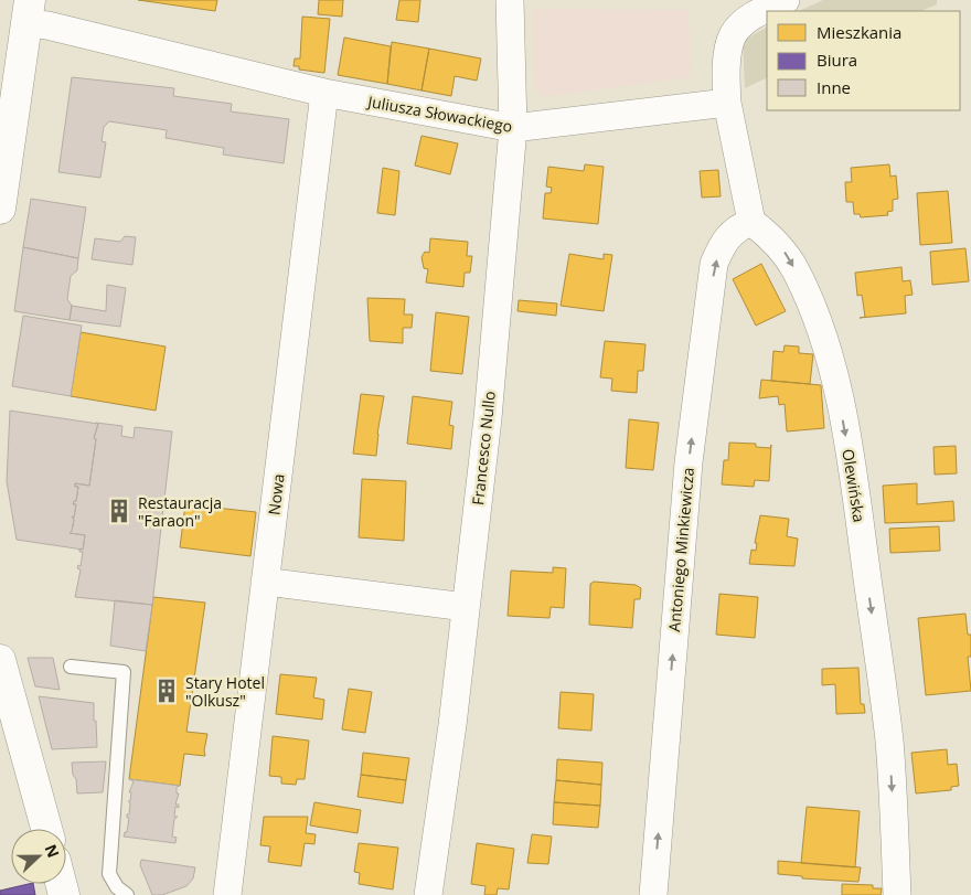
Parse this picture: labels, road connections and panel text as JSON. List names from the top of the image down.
{
  "streets": {
    "street": [
      "Juliusza Słowackiego",
      "Francesco Nullo",
      "Olewińska",
      "Nowa",
      "Antoniego Minkiewicza"
    ]
  },
  "crossings": [
    ["Juliusza Słowackiego", "Francesco Nullo"],
    ["Juliusza Słowackiego", "Nowa"],
    ["Olewińska", "Antoniego Minkiewicza"]
  ],
  "one_way": ["Olewińska", "Antoniego Minkiewicza"],
  "places": {
    "building": ["Restauracja \"Faraon\"", "Stary Hotel \"Olkusz\""]
  },
  "legend": ["Mieszkania", "Biura", "Inne"],
  "north": "right"
}
